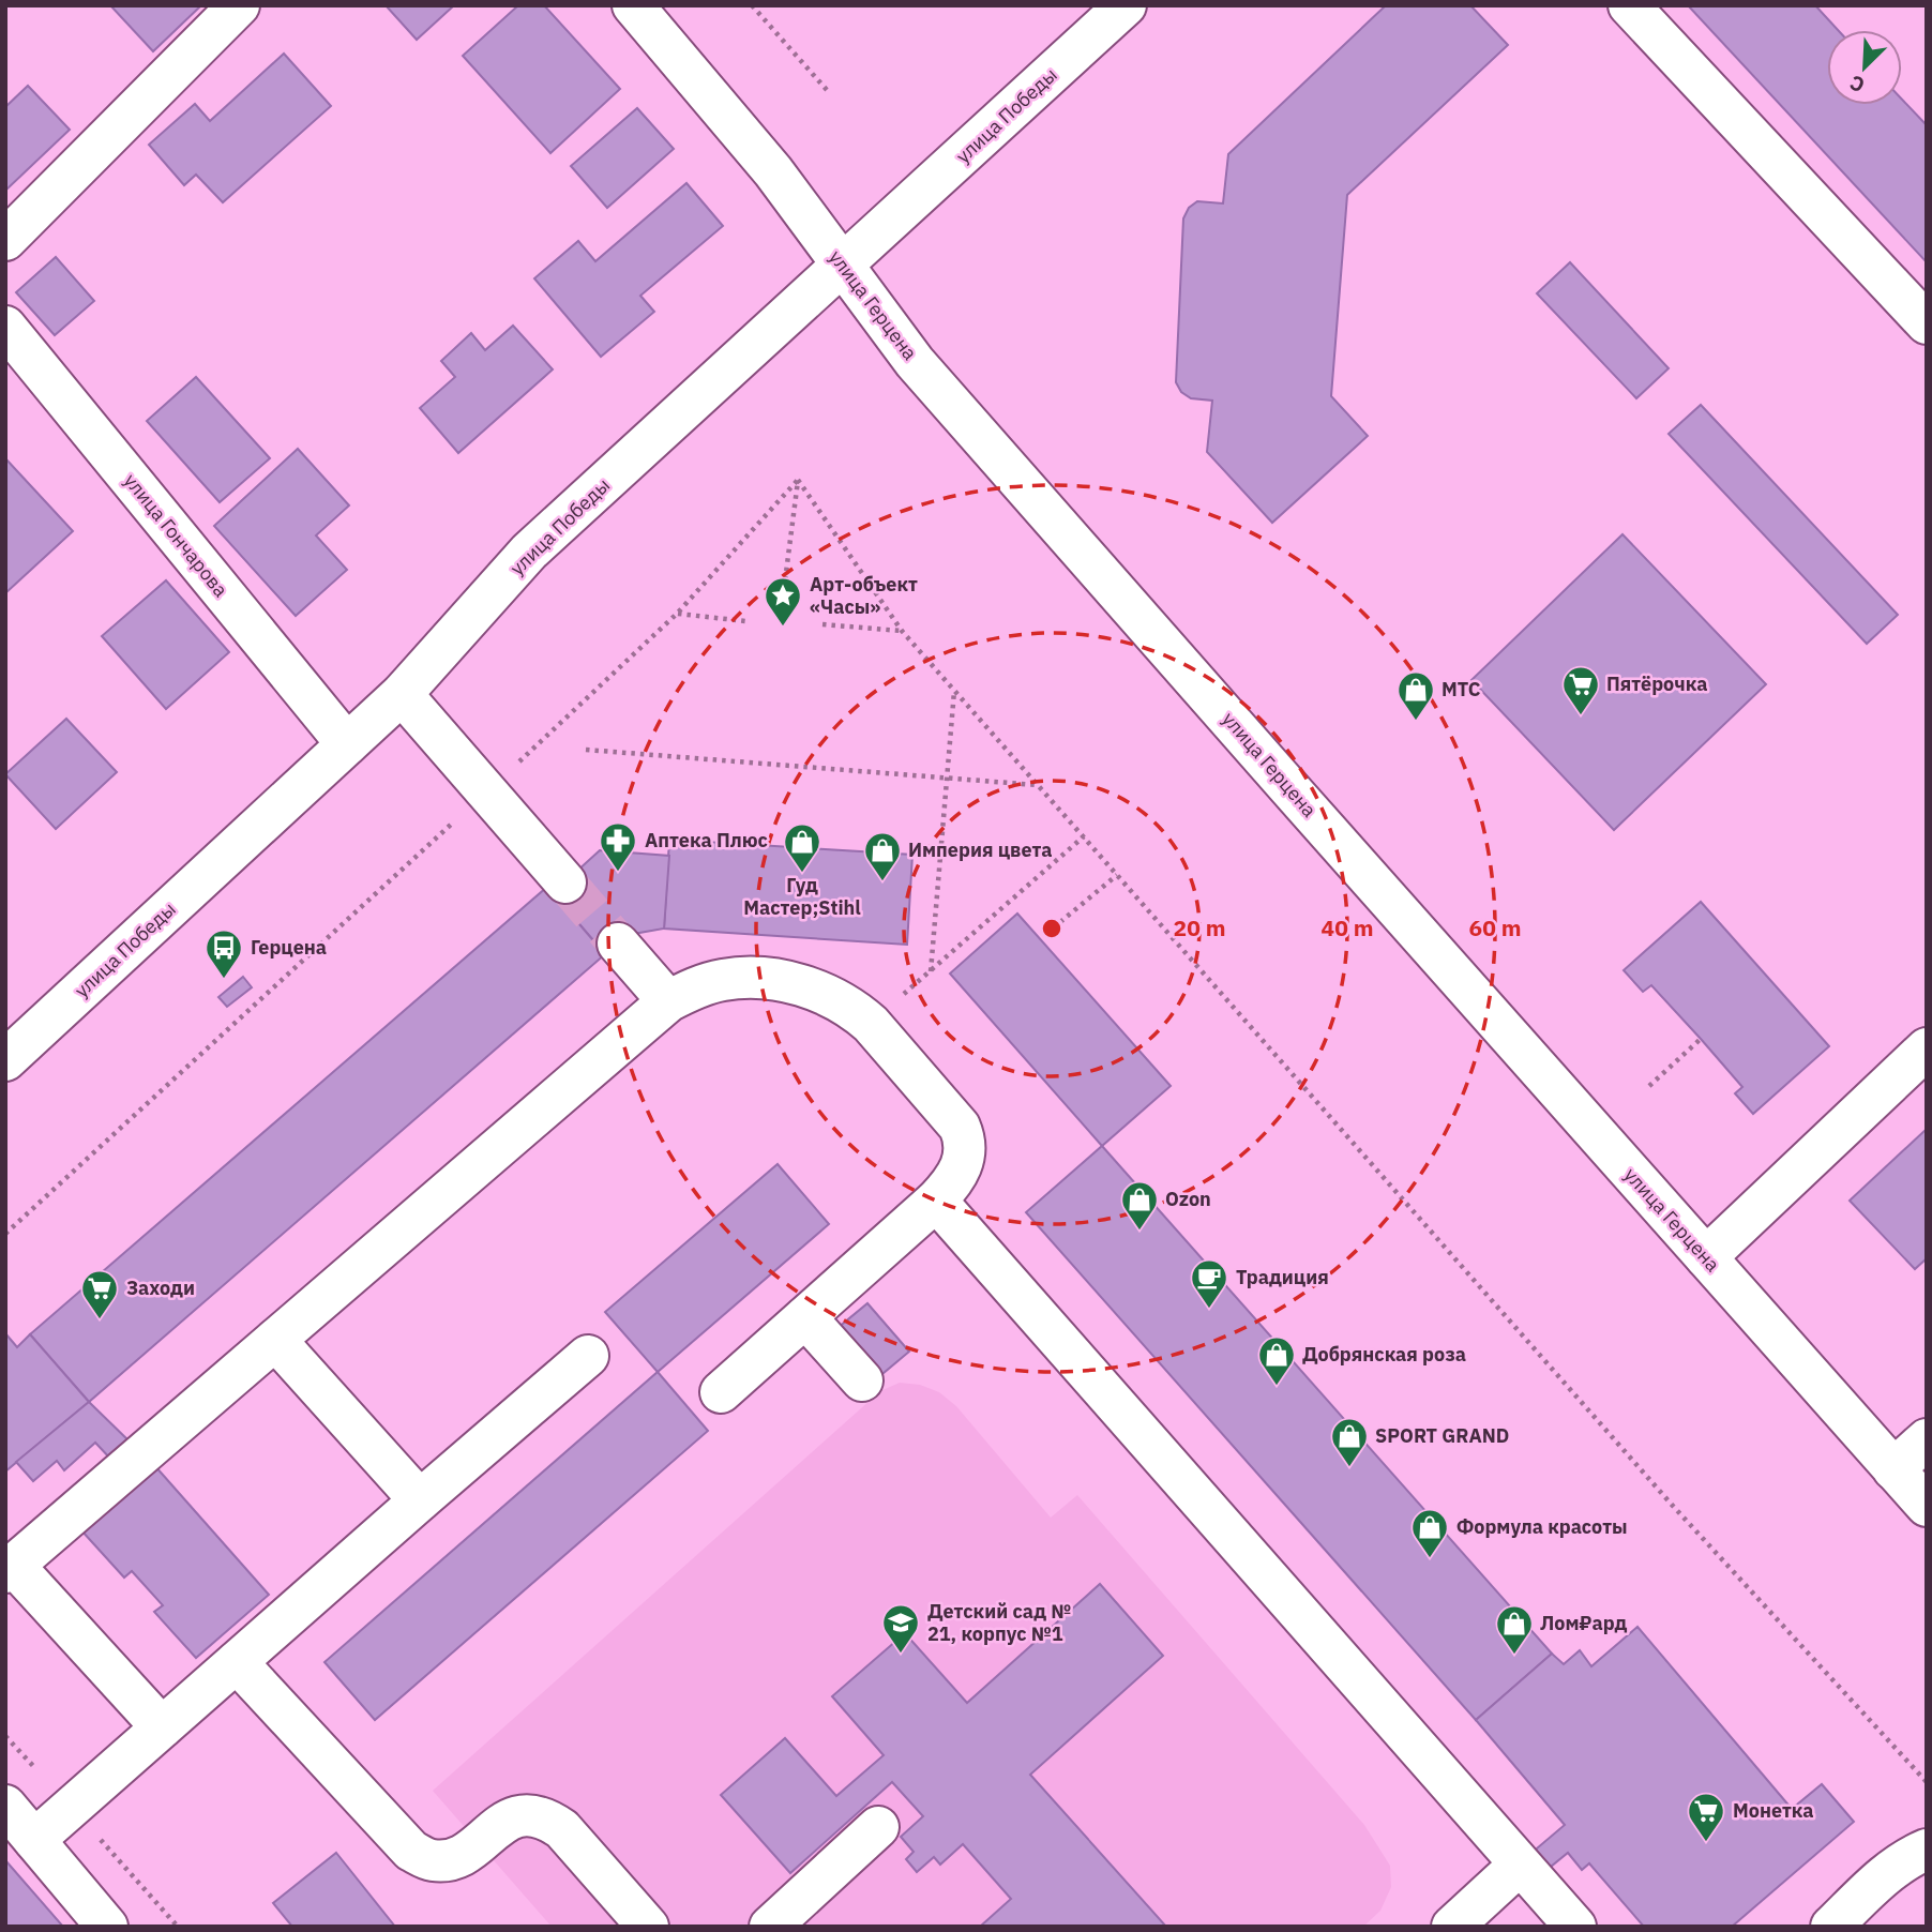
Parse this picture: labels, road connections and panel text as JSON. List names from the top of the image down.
{
  "streets": {
    "street": ["улица Победы", "улица Герцена", "улица Гончарова"]
  },
  "crossings": [
    ["улица Победы", "улица Герцена"],
    ["улица Победы", "улица Гончарова"]
  ],
  "places": {
    "place": ["Арт-объект «Часы»"],
    "supermarket": ["Пятёрочка", "Заходи", "Монетка"],
    "shop": [
      "МТС",
      "Гуд Мастер;Stihl",
      "Империя цвета",
      "Ozon",
      "Добрянская роза",
      "SPORT GRAND",
      "Формула красоты",
      "Лом₽ард"
    ],
    "pharmacy": ["Аптека Плюс"],
    "bus stop": ["Герцена"],
    "cafe": ["Традиция"],
    "school or university": ["Детский сад № 21, корпус №1"]
  },
  "north": "bottom left",
  "rings": ["20 m", "40 m", "60 m"]
}
